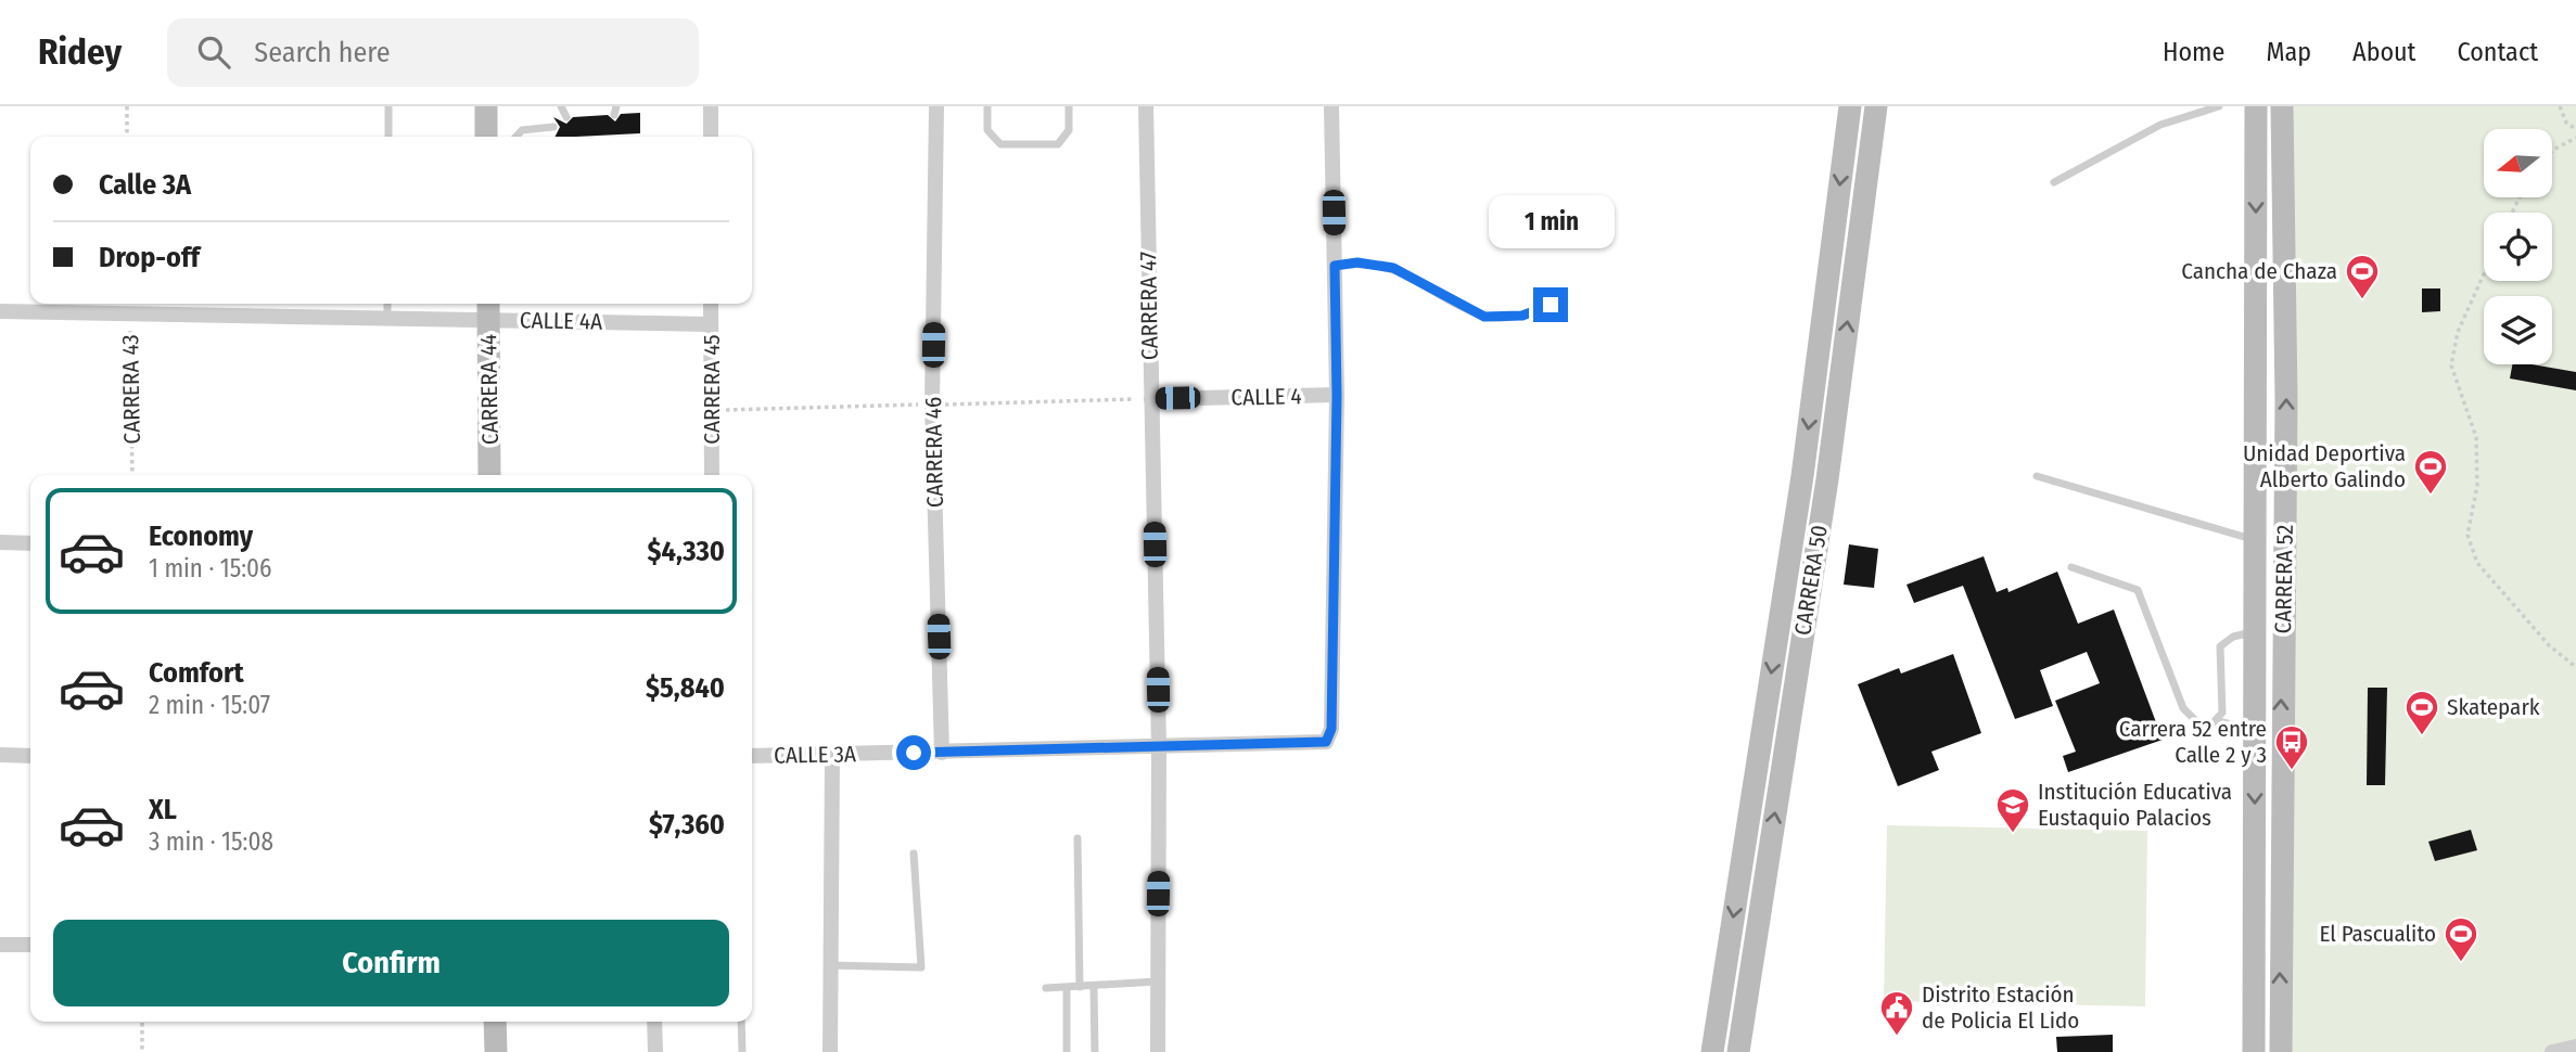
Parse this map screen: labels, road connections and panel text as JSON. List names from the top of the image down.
{
  "streets": {
    "street": [
      "CARRERA 47",
      "CALLE 4A",
      "CARRERA 44",
      "CARRERA 45",
      "CALLE 4",
      "CARRERA 46",
      "CARRERA 52",
      "CARRERA 50",
      "CALLE 3A"
    ],
    "path": ["CARRERA 43"]
  },
  "crossings": [
    ["CARRERA 47", "CALLE 4"],
    ["CARRERA 47", "CALLE 3A"],
    ["CALLE 4A", "CARRERA 43"],
    ["CALLE 4A", "CARRERA 44"],
    ["CALLE 4A", "CARRERA 45"],
    ["CALLE 4", "CALLE 3A"],
    ["CARRERA 46", "CALLE 3A"]
  ],
  "places": {
    "sports": [
      "Cancha de Chaza",
      "Unidad Deportiva Alberto Galindo",
      "Skatepark",
      "El Pascualito"
    ],
    "bus stop": ["Carrera 52 entre Calle 2 y 3"],
    "school or university": ["Institución Educativa Eustaquio Palacios"],
    "public building": ["Distrito Estación de Policia El Lido"]
  },
  "north": "left",
  "page": {
    "header": "Ridey",
    "search": "Search here",
    "nav": [
      "Home",
      "Map",
      "About",
      "Contact"
    ],
    "banner": ["Calle 3A", "Drop-off"],
    "bubble": "1 min",
    "list": [
      {
        "name": "Economy",
        "note": "1 min · 15:06",
        "value": "$4,330"
      },
      {
        "name": "Comfort",
        "note": "2 min · 15:07",
        "value": "$5,840"
      },
      {
        "name": "XL",
        "note": "3 min · 15:08",
        "value": "$7,360"
      }
    ],
    "buttons": "Confirm"
  }
}
